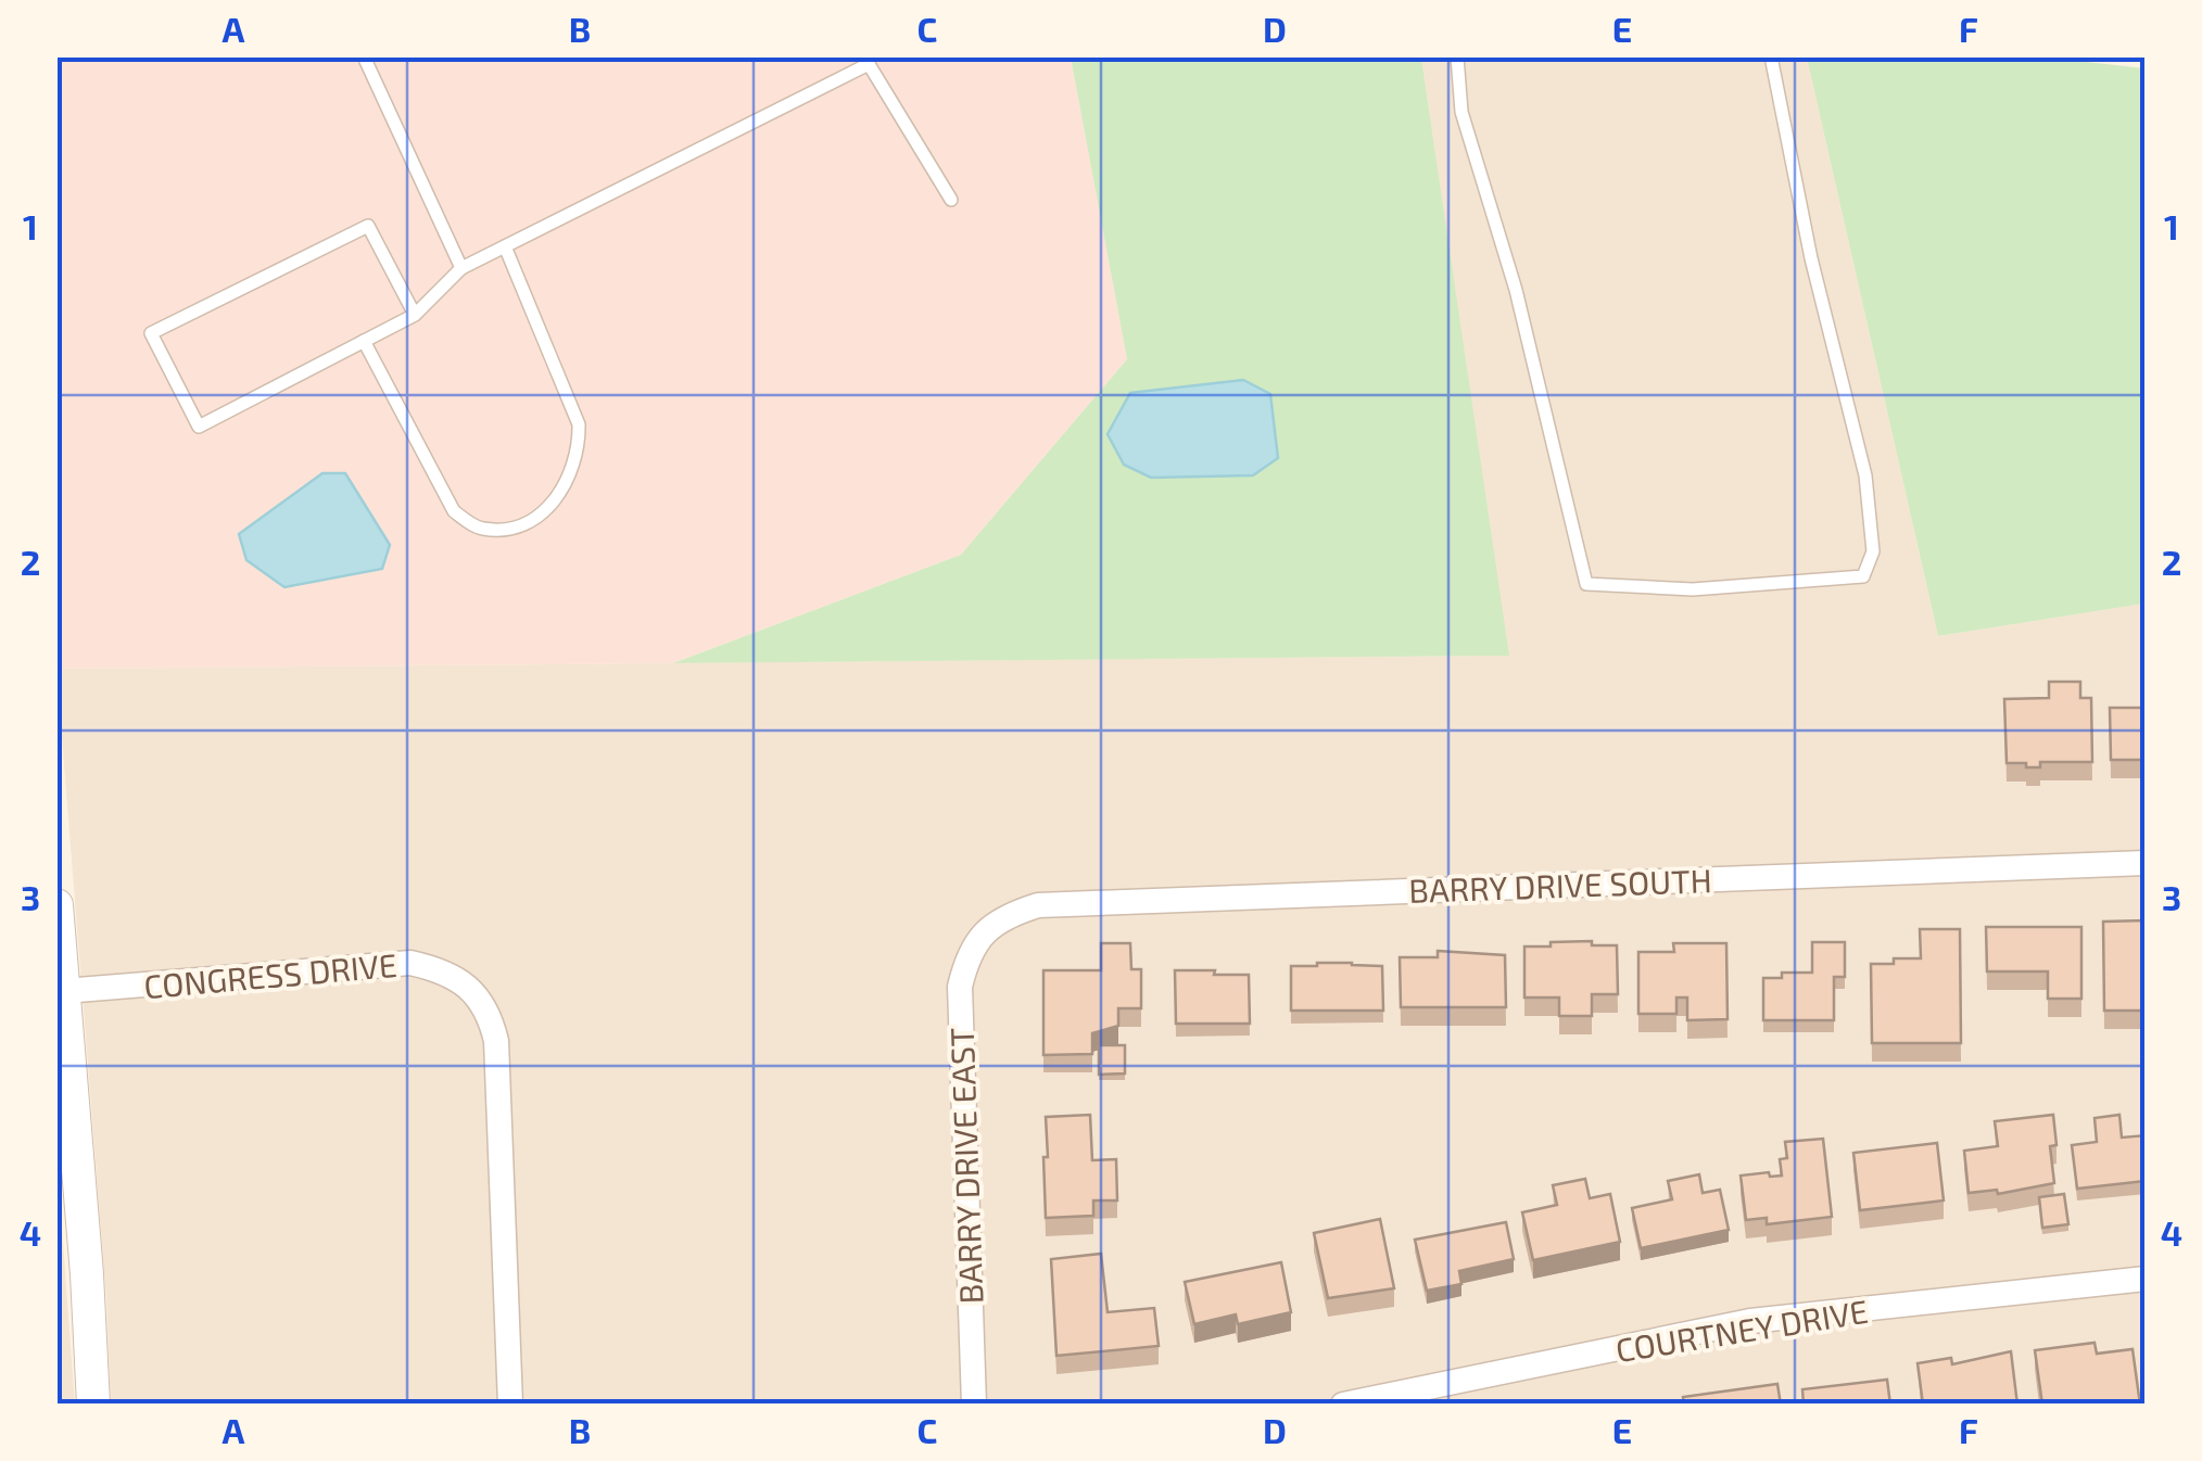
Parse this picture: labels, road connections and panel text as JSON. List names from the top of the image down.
{
  "streets": {
    "street": [
      "BARRY DRIVE SOUTH",
      "CONGRESS DRIVE",
      "BARRY DRIVE EAST",
      "COURTNEY DRIVE"
    ]
  },
  "crossings": [
    ["BARRY DRIVE SOUTH", "BARRY DRIVE EAST"]
  ],
  "grid": {
    "columns": [
      "A",
      "B",
      "C",
      "D",
      "E",
      "F"
    ],
    "rows": [
      "1",
      "2",
      "3",
      "4"
    ]
  }
}
